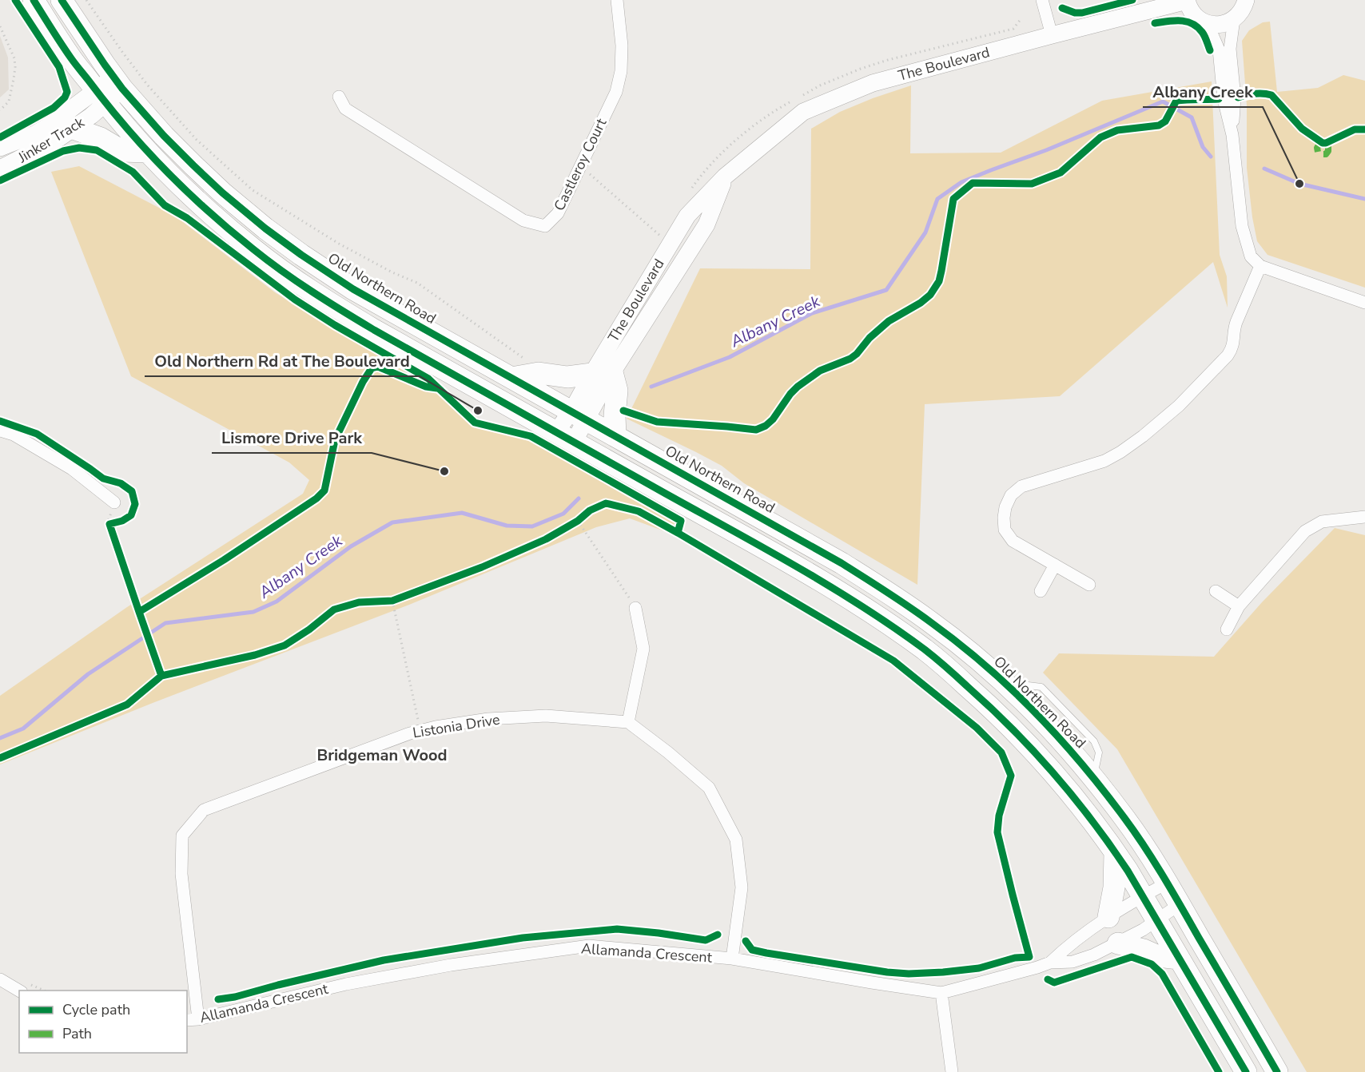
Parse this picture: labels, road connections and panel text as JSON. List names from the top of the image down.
{
  "streets": {
    "highway": ["Old Northern Road"],
    "street": [
      "The Boulevard",
      "Jinker Track",
      "Castleroy Court",
      "Listonia Drive",
      "Allamanda Crescent"
    ]
  },
  "crossings": [
    ["The Boulevard", "Old Northern Road"],
    ["Jinker Track", "Old Northern Road"],
    ["Old Northern Road", "Allamanda Crescent"],
    ["Listonia Drive", "Allamanda Crescent"]
  ],
  "districts": ["Bridgeman Wood"],
  "water": ["Albany Creek"],
  "places": ["Albany Creek", "Old Northern Rd at The Boulevard", "Lismore Drive Park"],
  "legend": ["Cycle path", "Path"]
}
